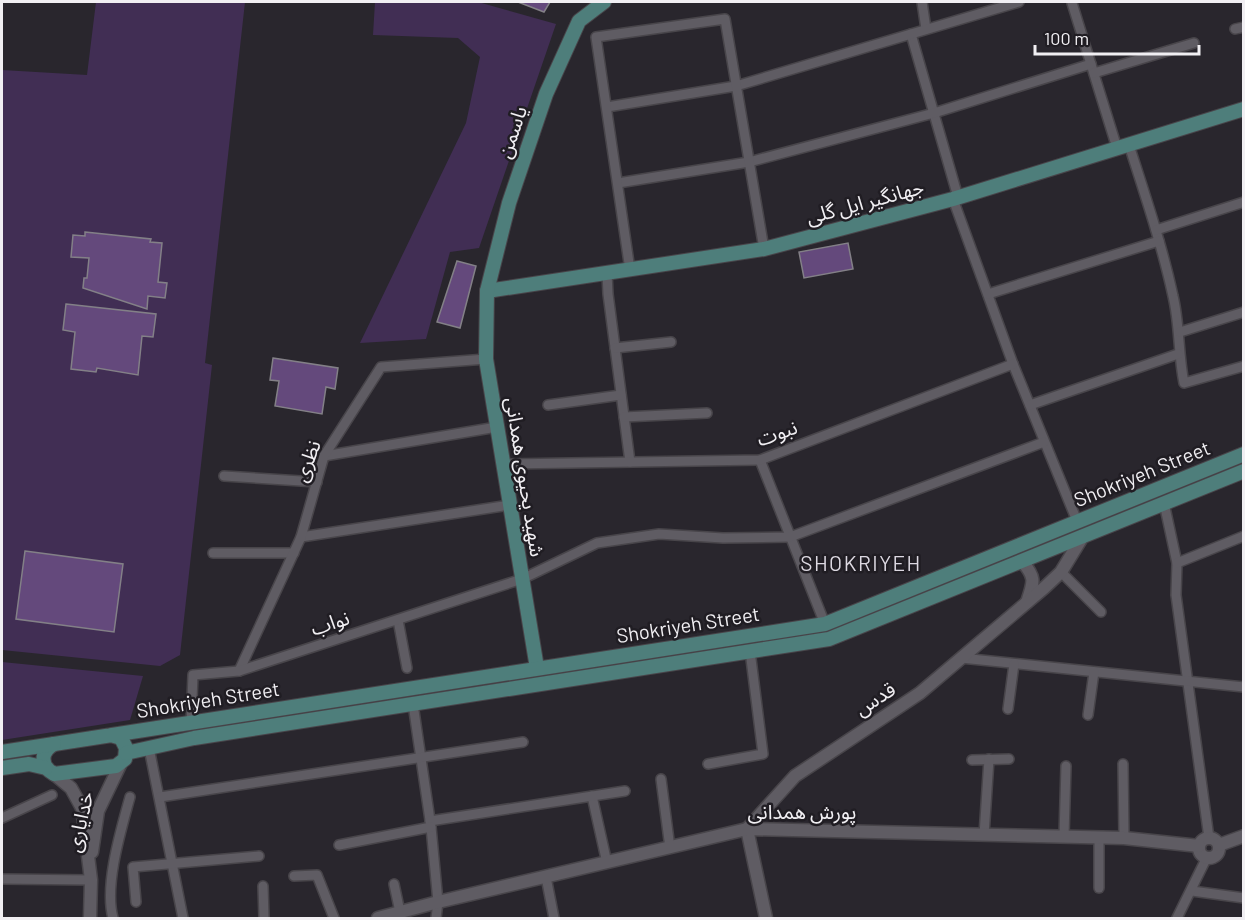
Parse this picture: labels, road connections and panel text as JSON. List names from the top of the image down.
{
  "streets": {
    "main road": [
      "یاسمن",
      "جهانگیر ایل گلی",
      "Shokriyeh Street",
      "شهید یحیوی همدانی"
    ],
    "street": [
      "نبوت",
      "نظری",
      "نواب",
      "قدس",
      "پورش همدانی",
      "خدایاری"
    ]
  },
  "crossings": [
    ["یاسمن", "جهانگیر ایل گلی"],
    ["یاسمن", "شهید یحیوی همدانی"],
    ["جهانگیر ایل گلی", "شهید یحیوی همدانی"],
    ["نبوت", "شهید یحیوی همدانی"],
    ["نظری", "شهید یحیوی همدانی"],
    ["نظری", "نواب"],
    ["Shokriyeh Street", "شهید یحیوی همدانی"],
    ["Shokriyeh Street", "نواب"],
    ["Shokriyeh Street", "قدس"],
    ["Shokriyeh Street", "خدایاری"],
    ["شهید یحیوی همدانی", "نواب"],
    ["قدس", "پورش همدانی"]
  ],
  "districts": ["SHOKRIYEH"],
  "scale_bar": "100 m"
}
